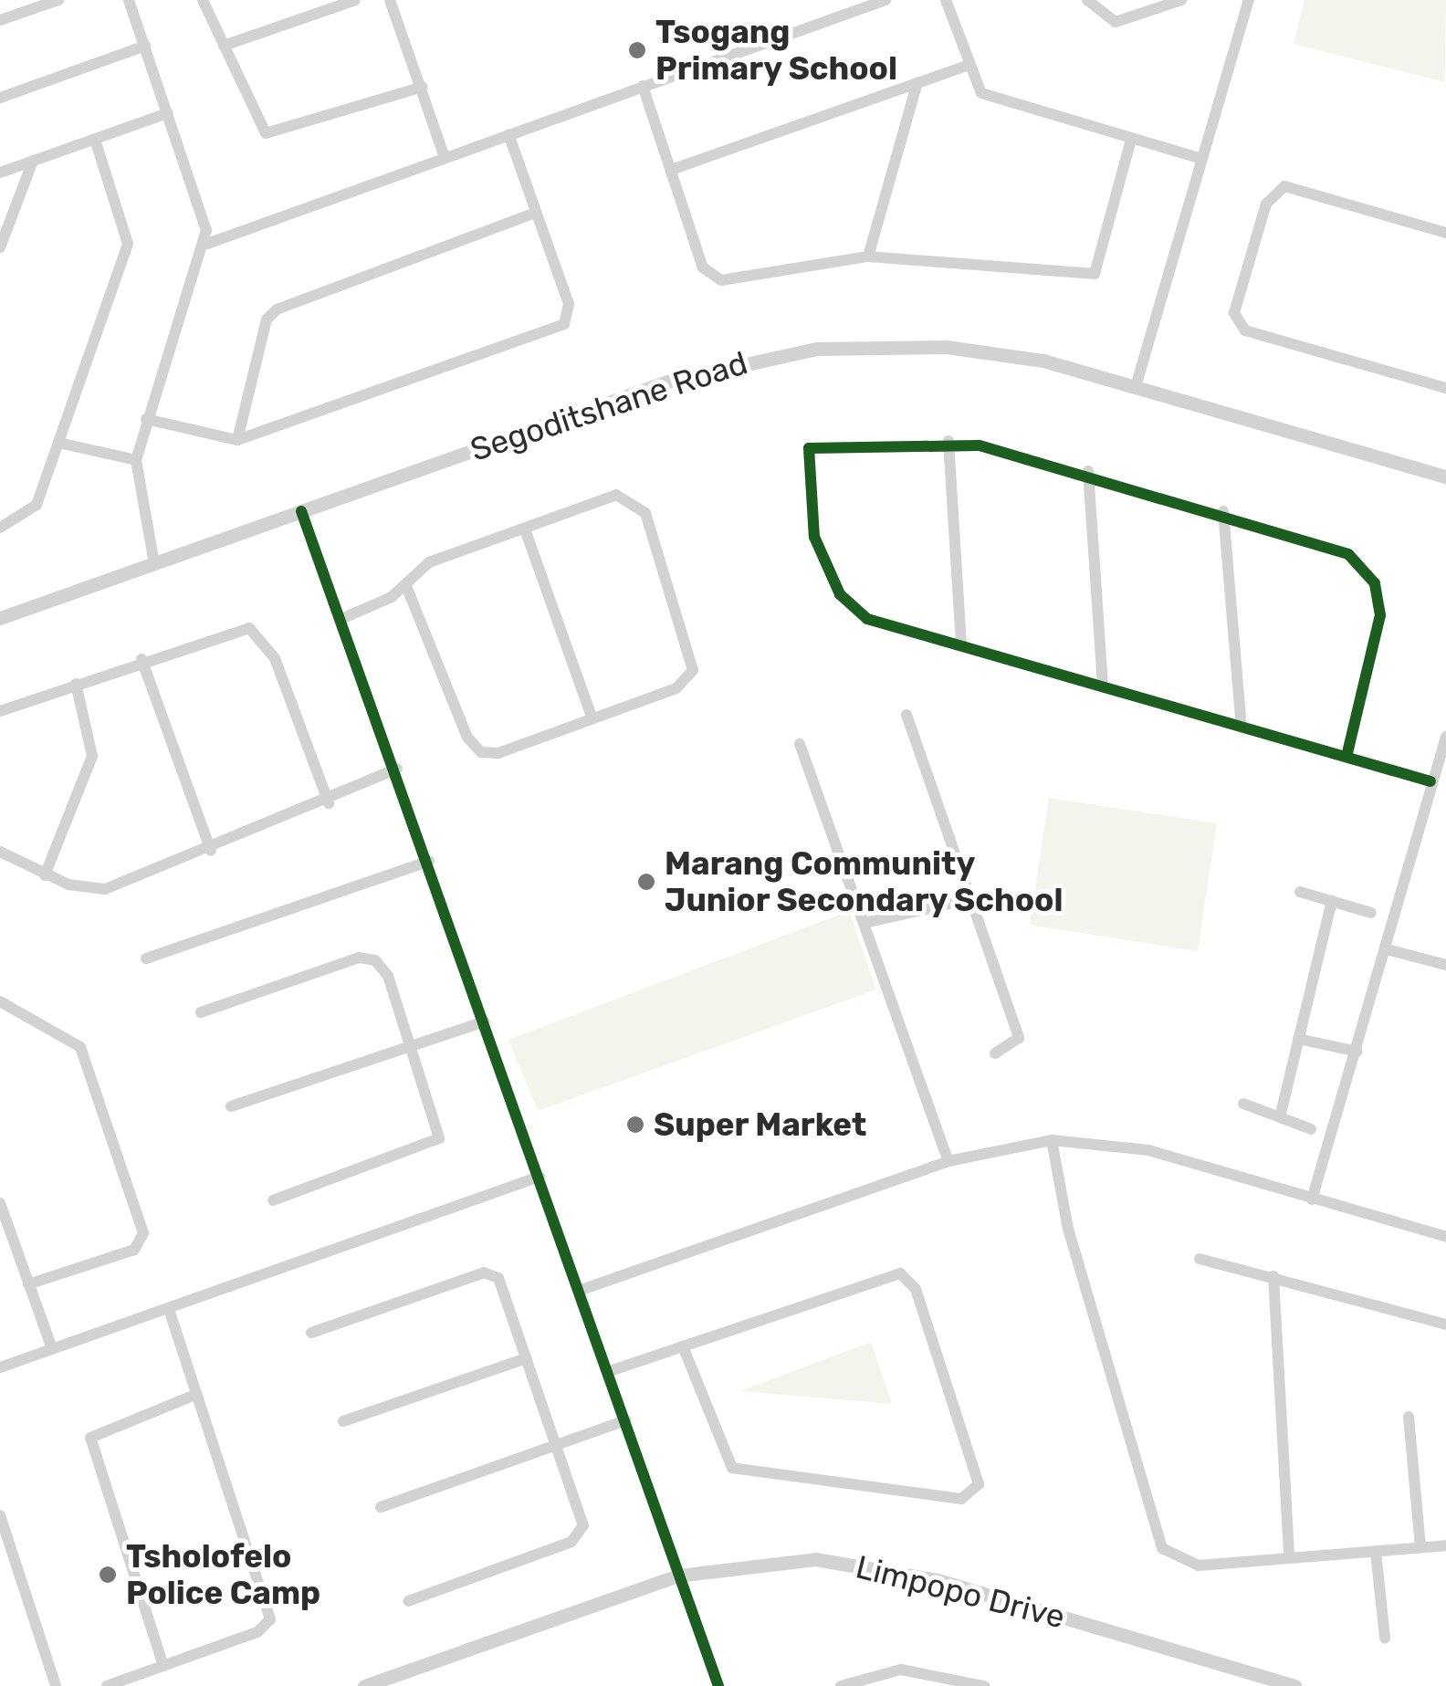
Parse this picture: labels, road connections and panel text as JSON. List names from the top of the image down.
{
  "streets": {
    "street": ["Segoditshane Road", "Limpopo Drive"]
  },
  "places": [
    "Tsogang Primary School",
    "Marang Community Junior Secondary School",
    "Super Market",
    "Tsholofelo Police Camp"
  ]
}
